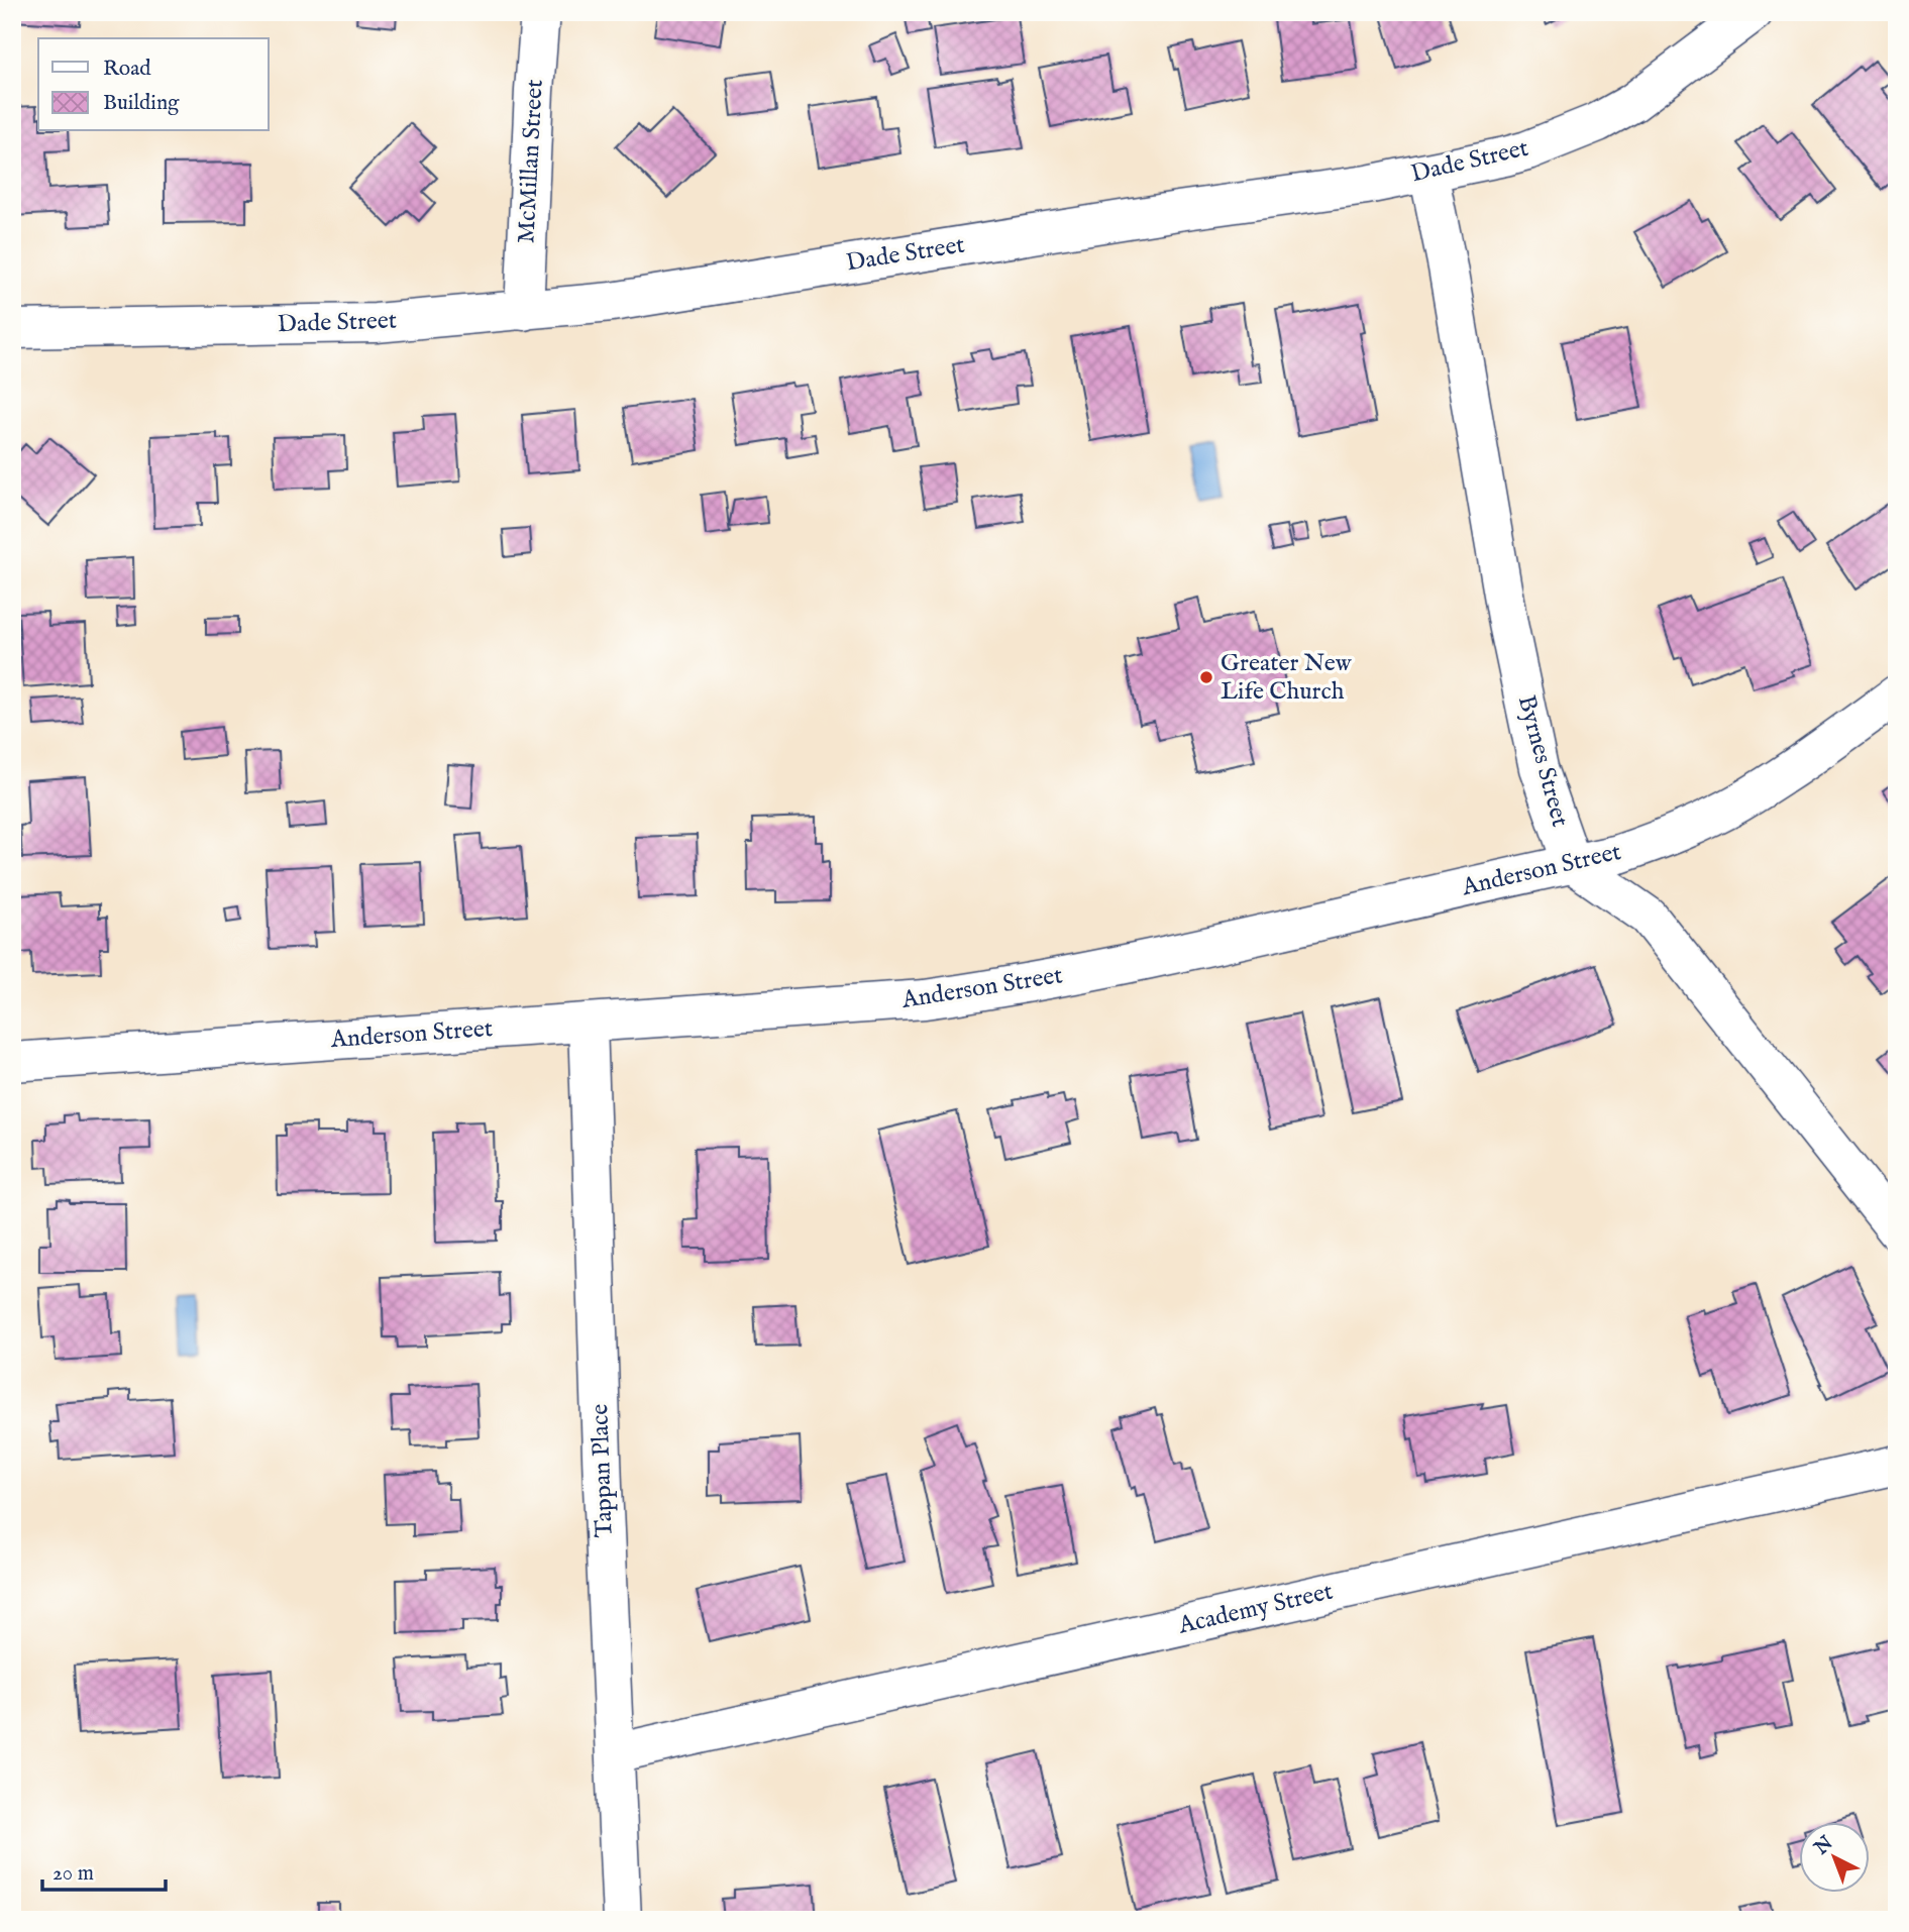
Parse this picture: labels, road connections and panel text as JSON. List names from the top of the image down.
{
  "streets": {
    "street": [
      "McMillan Street",
      "Dade Street",
      "Byrnes Street",
      "Anderson Street",
      "Tappan Place",
      "Academy Street"
    ]
  },
  "crossings": [
    ["McMillan Street", "Dade Street"],
    ["Dade Street", "Byrnes Street"],
    ["Byrnes Street", "Anderson Street"],
    ["Anderson Street", "Tappan Place"],
    ["Tappan Place", "Academy Street"]
  ],
  "places": ["Greater New Life Church"],
  "legend": ["Road", "Building"],
  "scale_bar": "20 m",
  "north": "top left"
}
